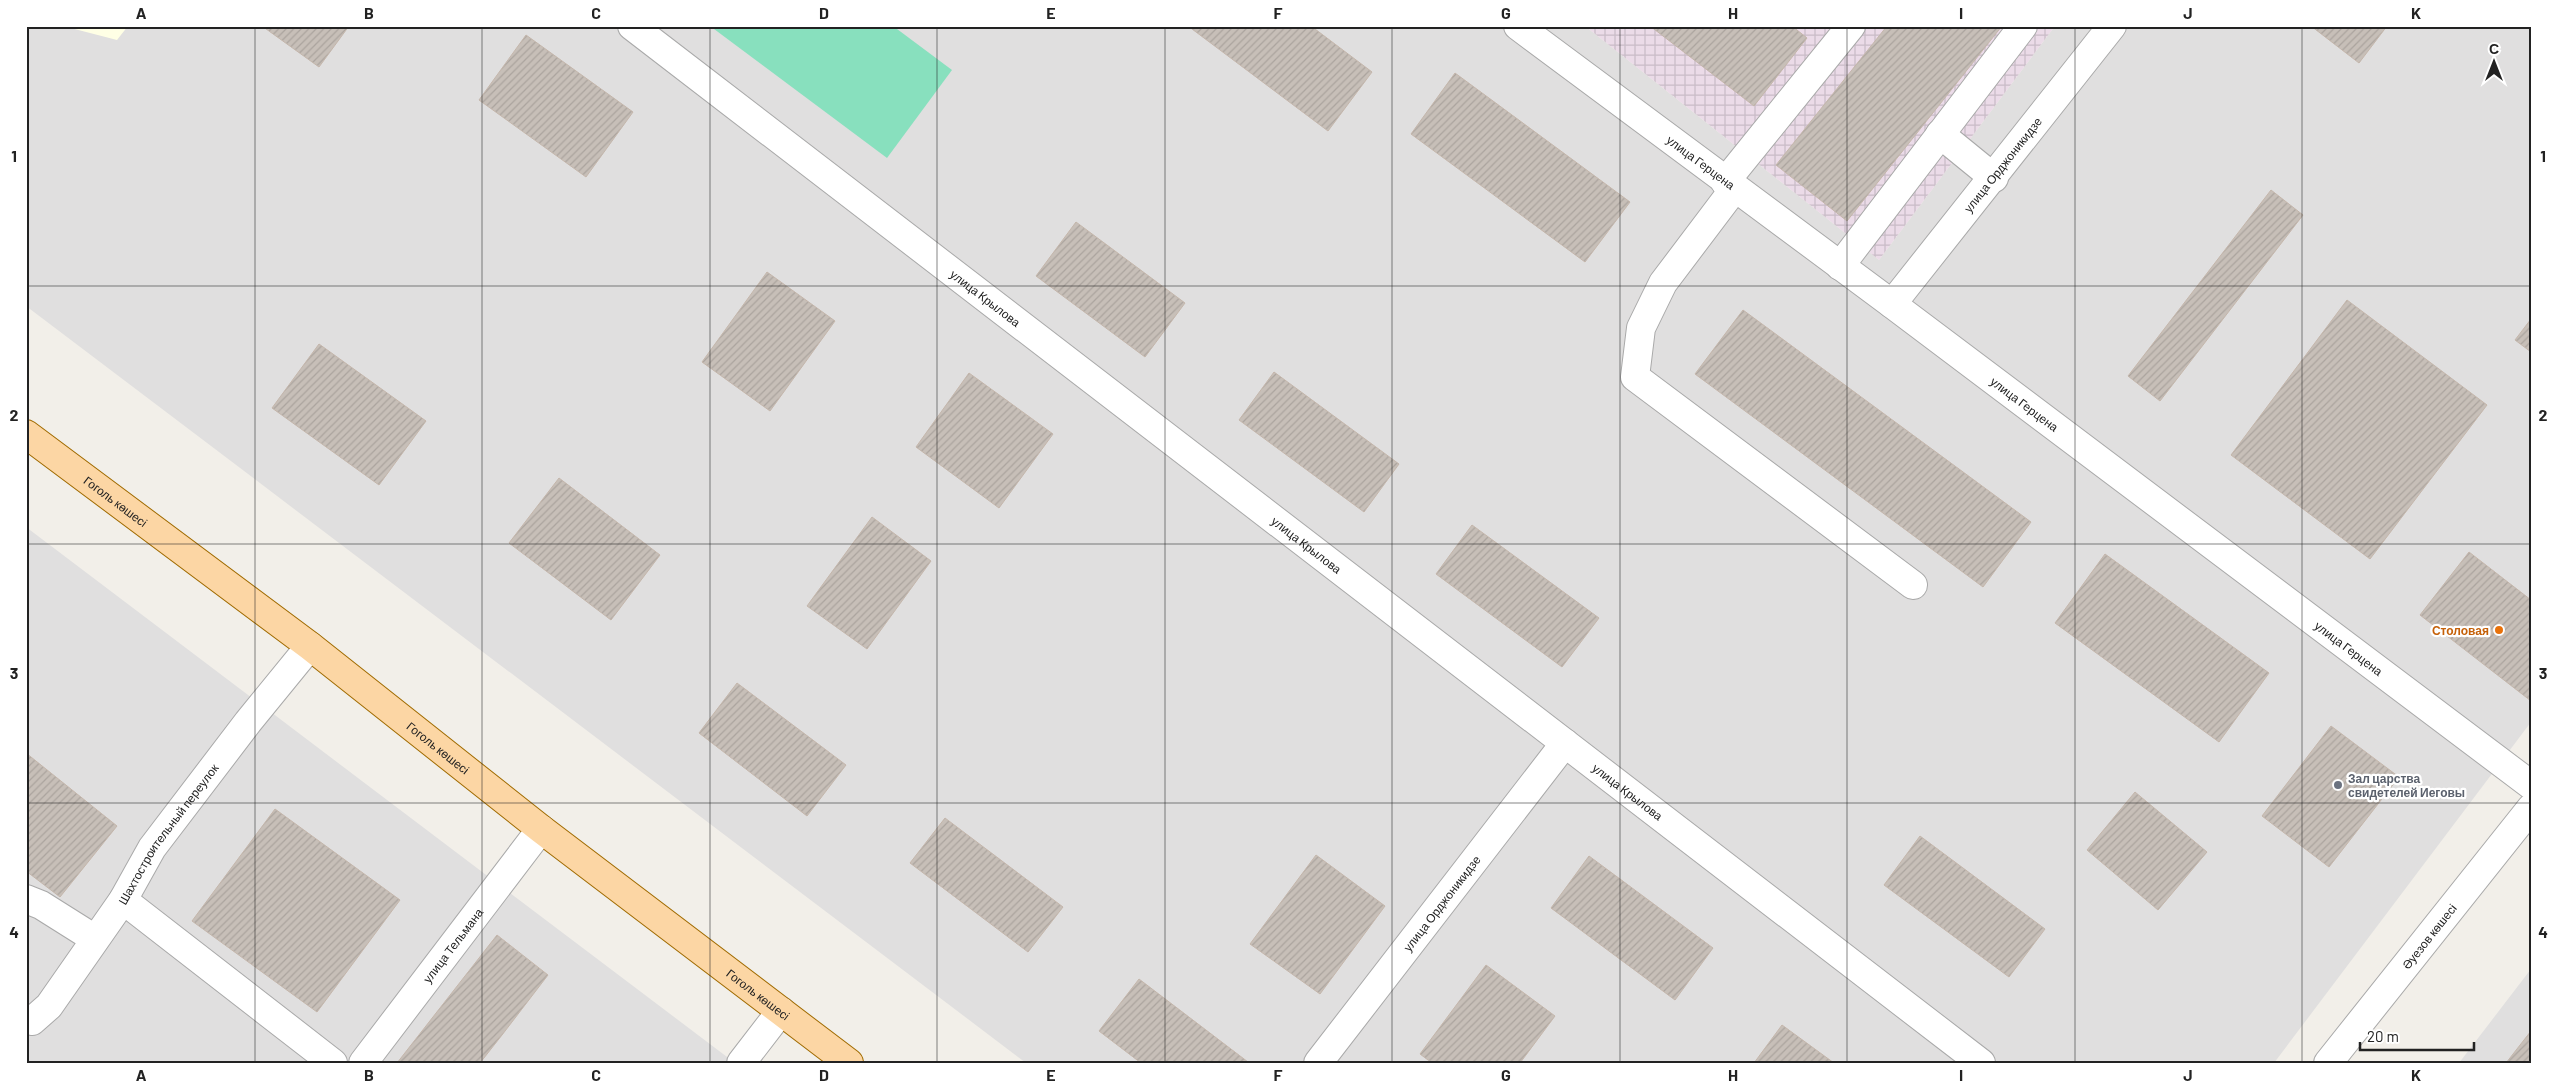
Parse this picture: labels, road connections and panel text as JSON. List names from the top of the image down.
{
  "streets": {
    "main road": ["Гоголь көшесі"],
    "street": [
      "улица Герцена",
      "улица Орджоникидзе",
      "улица Крылова",
      "Шахтостроительный переулок",
      "Әуезов көшесі",
      "улица Тельмана"
    ]
  },
  "crossings": [
    ["улица Герцена", "улица Орджоникидзе"],
    ["улица Орджоникидзе", "улица Крылова"],
    ["Гоголь көшесі", "Шахтостроительный переулок"],
    ["Гоголь көшесі", "улица Тельмана"]
  ],
  "places": ["Столовая", "Зал царства свидетелей Иеговы"],
  "scale_bar": "20 m",
  "north": "top",
  "grid": {
    "columns": [
      "A",
      "B",
      "C",
      "D",
      "E",
      "F",
      "G",
      "H",
      "I",
      "J",
      "K"
    ],
    "rows": [
      "1",
      "2",
      "3",
      "4"
    ]
  }
}
